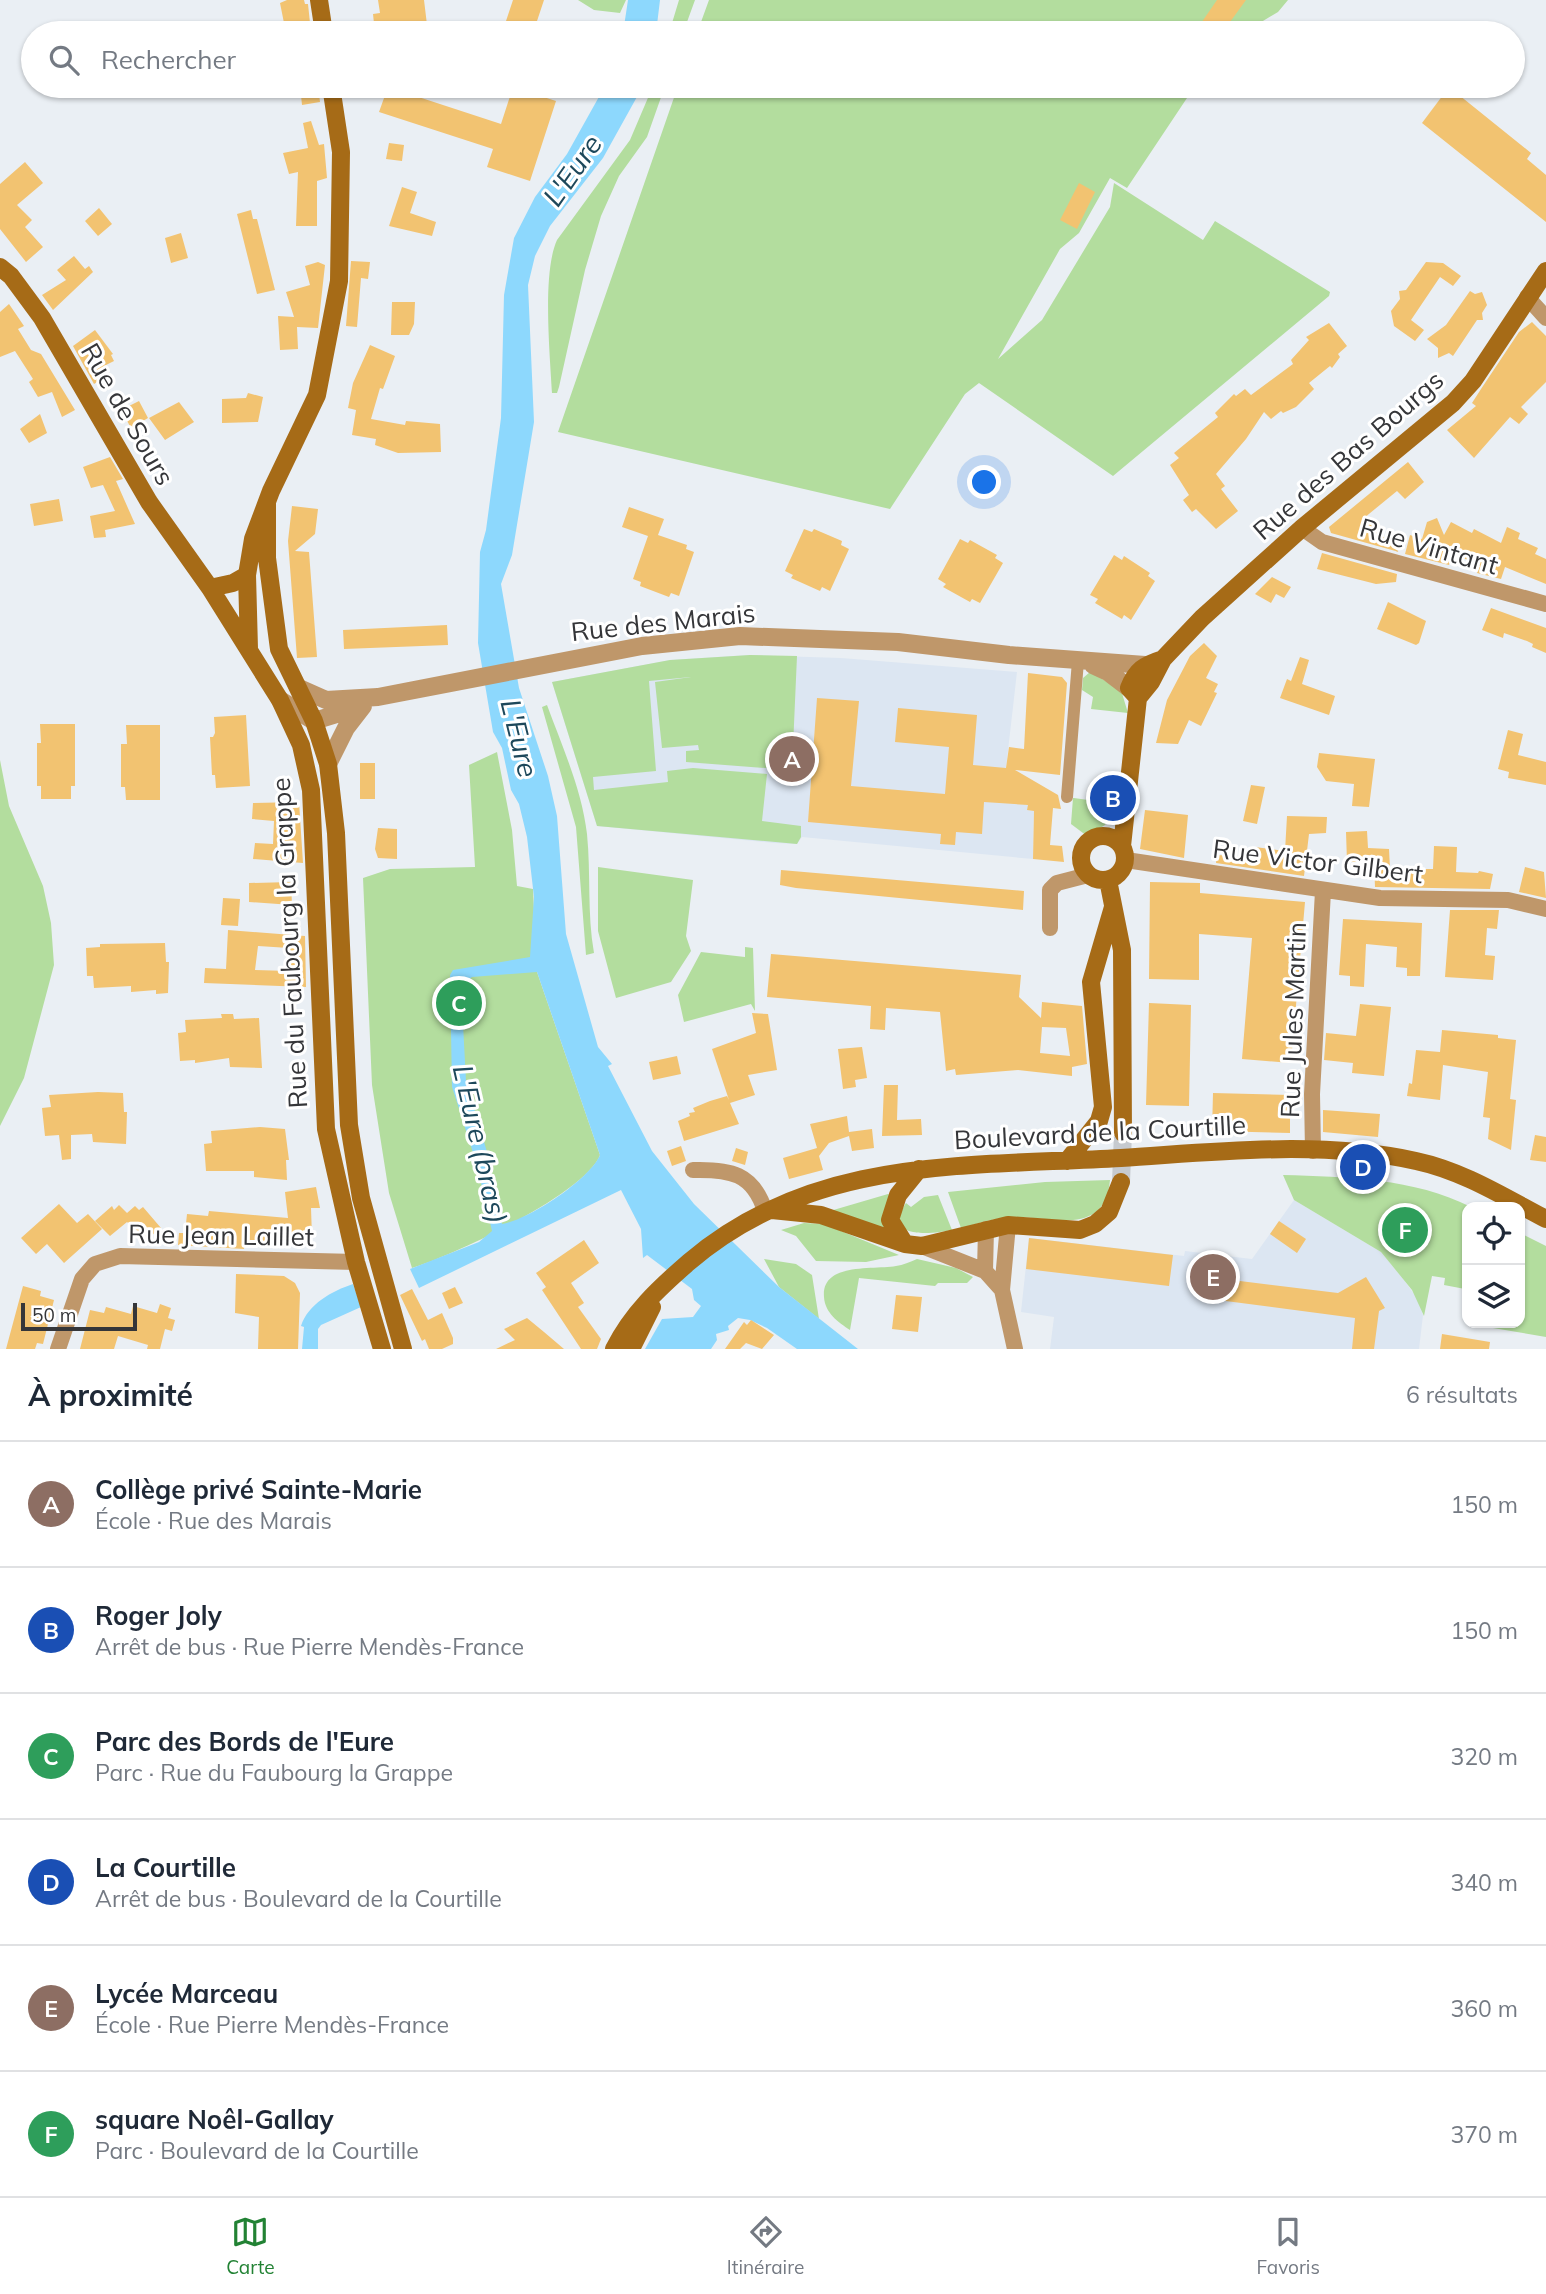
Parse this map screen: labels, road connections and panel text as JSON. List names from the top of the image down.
{
  "streets": {
    "main road": [
      "Rue de Sours",
      "Rue des Bas Bourgs",
      "Rue du Faubourg la Grappe",
      "Boulevard de la Courtille"
    ],
    "street": [
      "Rue Vintant",
      "Rue des Marais",
      "Rue Victor Gilbert",
      "Rue Jules Martin",
      "Rue Jean Laillet"
    ]
  },
  "crossings": [
    ["Rue de Sours", "Rue du Faubourg la Grappe"],
    ["Rue des Bas Bourgs", "Rue Vintant"],
    ["Rue des Bas Bourgs", "Rue des Marais"],
    ["Rue des Marais", "Rue du Faubourg la Grappe"],
    ["Rue Victor Gilbert", "Rue Jules Martin"],
    ["Rue du Faubourg la Grappe", "Rue Jean Laillet"],
    ["Rue Jules Martin", "Boulevard de la Courtille"]
  ],
  "water": ["L'Eure", "L'Eure (bras)"],
  "scale_bar": "50 m",
  "page": {
    "search": "Rechercher",
    "pins": [
      "A",
      "B",
      "C",
      "D",
      "F",
      "E"
    ],
    "scale": "50 m",
    "heading": ["À proximité", "6 résultats"],
    "list": [
      {
        "mark": "A",
        "name": "Collège privé Sainte-Marie",
        "note": "École · Rue des Marais",
        "value": "150 m"
      },
      {
        "mark": "B",
        "name": "Roger Joly",
        "note": "Arrêt de bus · Rue Pierre Mendès-France",
        "value": "150 m"
      },
      {
        "mark": "C",
        "name": "Parc des Bords de l'Eure",
        "note": "Parc · Rue du Faubourg la Grappe",
        "value": "320 m"
      },
      {
        "mark": "D",
        "name": "La Courtille",
        "note": "Arrêt de bus · Boulevard de la Courtille",
        "value": "340 m"
      },
      {
        "mark": "E",
        "name": "Lycée Marceau",
        "note": "École · Rue Pierre Mendès-France",
        "value": "360 m"
      },
      {
        "mark": "F",
        "name": "square Noêl-Gallay",
        "note": "Parc · Boulevard de la Courtille",
        "value": "370 m"
      }
    ],
    "nav": ["Carte", "Itinéraire", "Favoris"]
  }
}
